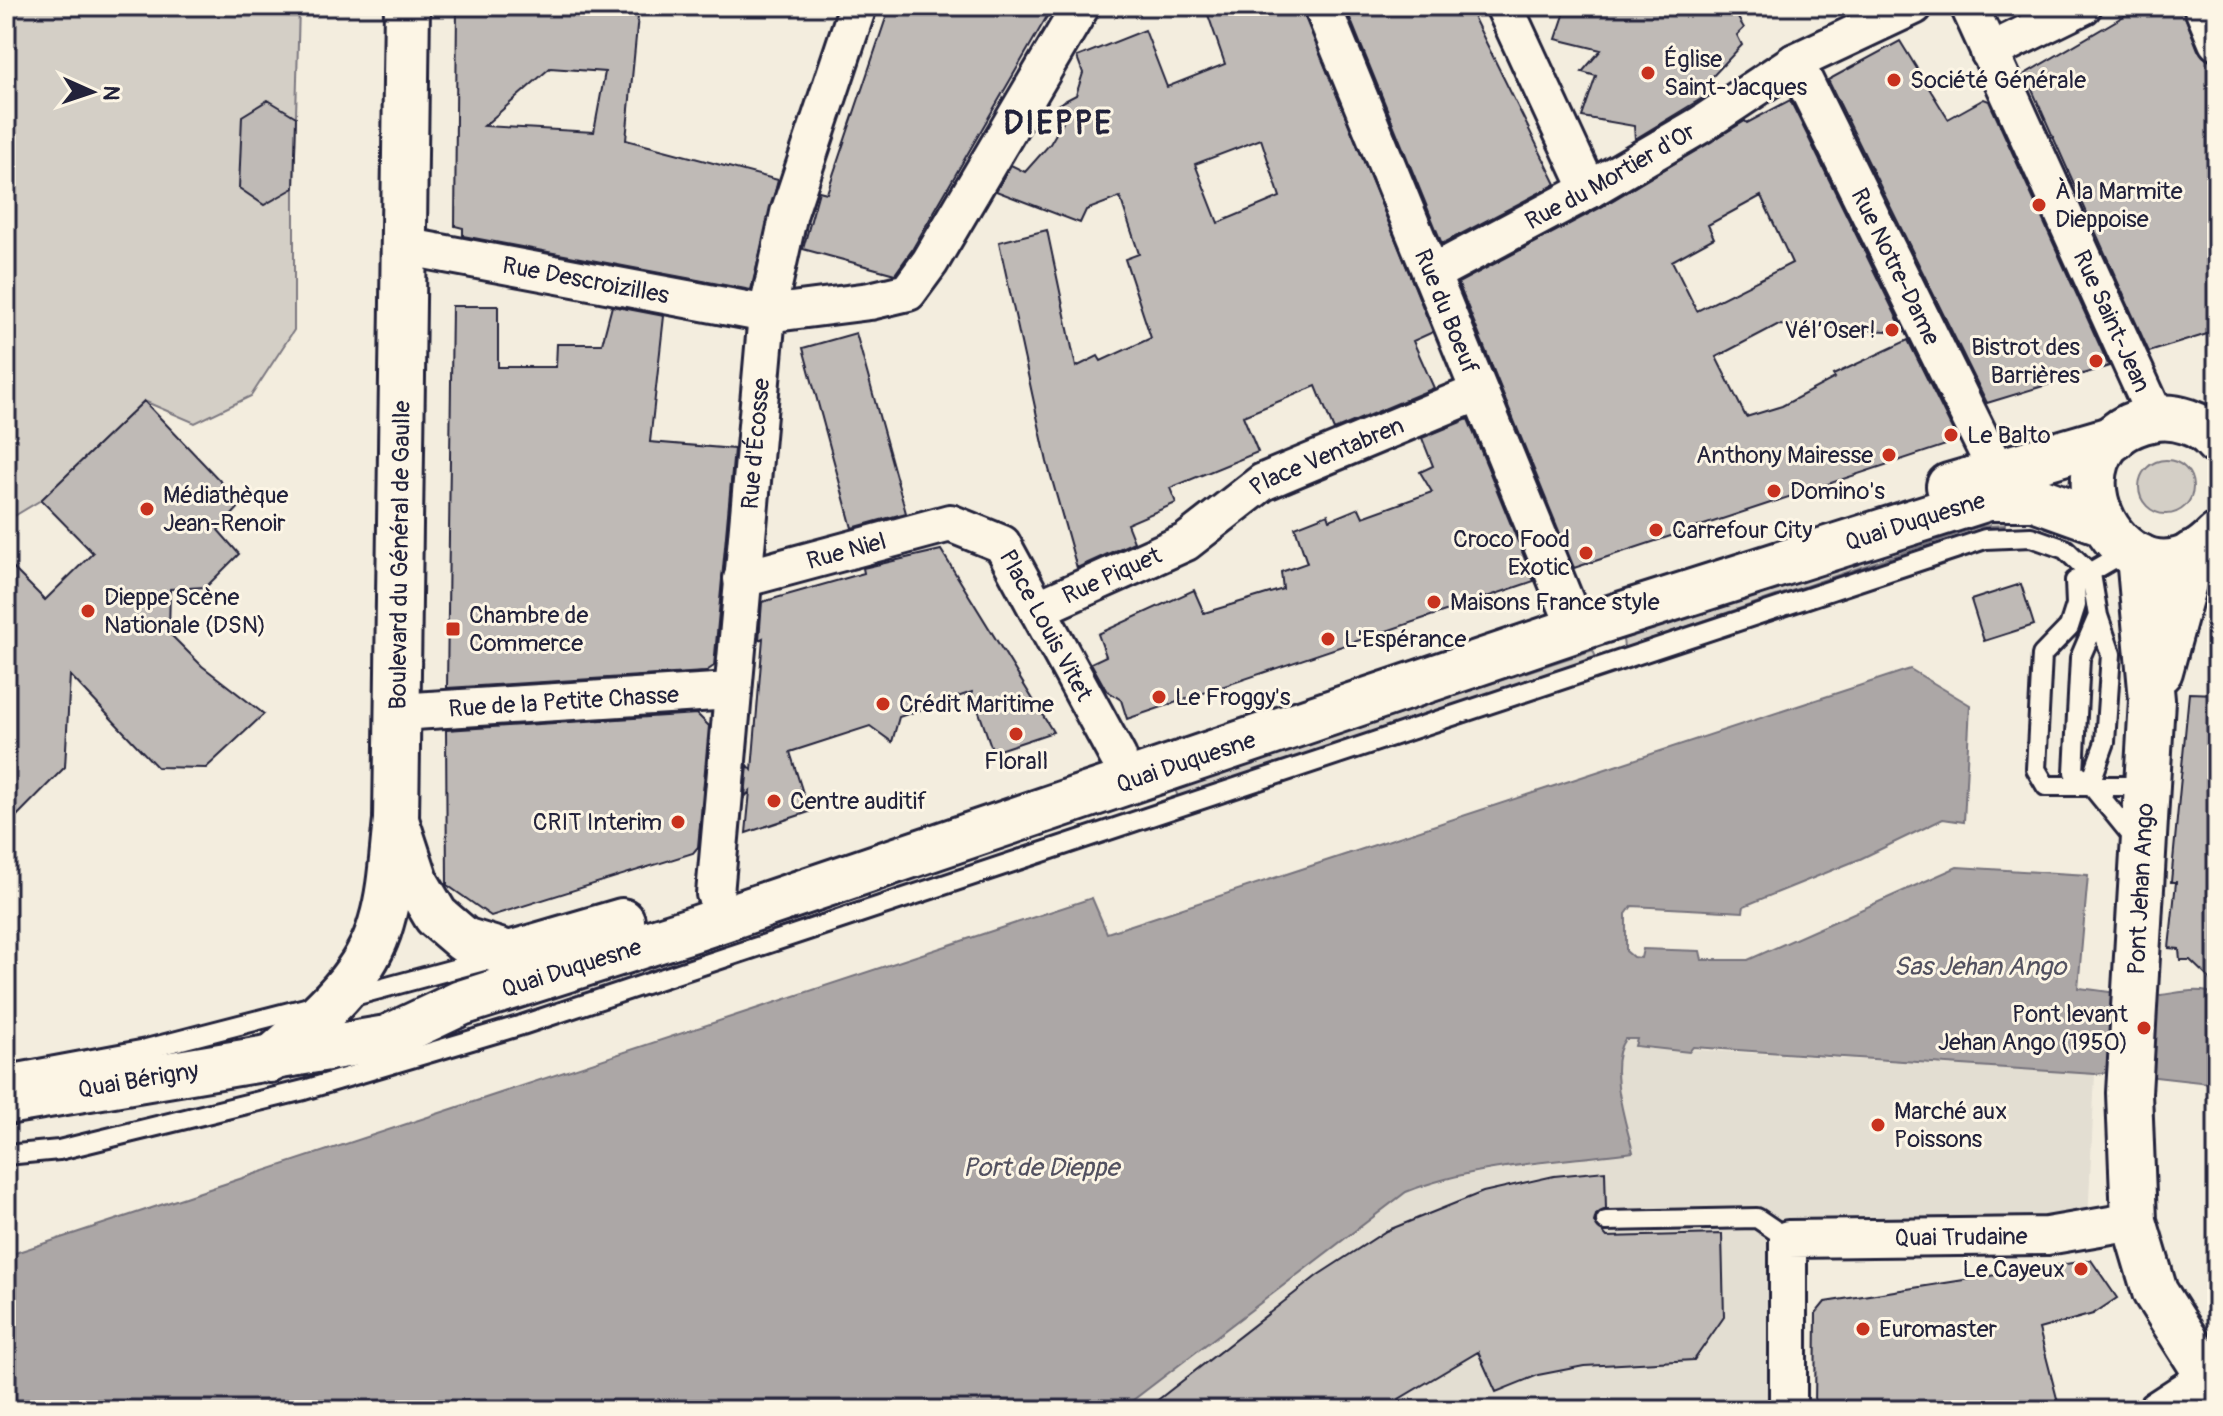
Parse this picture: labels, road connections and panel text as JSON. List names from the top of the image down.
{
  "streets": {
    "main road": [
      "Quai Duquesne",
      "Boulevard du Général de Gaulle",
      "Pont Jehan Ango",
      "Quai Bérigny"
    ],
    "street": [
      "Rue du Mortier d'Or",
      "Rue Notre-Dame",
      "Rue Descroizilles",
      "Rue du Boeuf",
      "Rue Saint-Jean",
      "Rue d'Écosse",
      "Place Ventabren",
      "Rue Niel",
      "Rue Piquet",
      "Place Louis Vitet",
      "Rue de la Petite Chasse",
      "Quai Trudaine"
    ]
  },
  "crossings": [
    ["Rue du Mortier d'Or", "Rue Notre-Dame"],
    ["Rue du Mortier d'Or", "Rue du Boeuf"],
    ["Rue Notre-Dame", "Quai Duquesne"],
    ["Rue Descroizilles", "Rue d'Écosse"],
    ["Rue Descroizilles", "Boulevard du Général de Gaulle"],
    ["Rue du Boeuf", "Place Ventabren"],
    ["Rue du Boeuf", "Quai Duquesne"],
    ["Rue Saint-Jean", "Quai Duquesne"],
    ["Rue d'Écosse", "Quai Duquesne"],
    ["Rue d'Écosse", "Rue Niel"],
    ["Rue d'Écosse", "Rue de la Petite Chasse"],
    ["Place Ventabren", "Rue Piquet"],
    ["Quai Duquesne", "Boulevard du Général de Gaulle"],
    ["Quai Duquesne", "Place Louis Vitet"],
    ["Quai Duquesne", "Pont Jehan Ango"],
    ["Quai Duquesne", "Quai Bérigny"],
    ["Rue Niel", "Place Louis Vitet"],
    ["Boulevard du Général de Gaulle", "Rue de la Petite Chasse"],
    ["Boulevard du Général de Gaulle", "Quai Bérigny"],
    ["Rue Piquet", "Place Louis Vitet"],
    ["Pont Jehan Ango", "Quai Trudaine"]
  ],
  "districts": ["DIEPPE"],
  "water": ["Sas Jehan Ango", "Port de Dieppe"],
  "places": {
    "other": [
      "Église Saint-Jacques",
      "Société Générale",
      "À la Marmite Dieppoise",
      "Vél’Oser!",
      "Bistrot des Barrières",
      "Le Balto",
      "Anthony Mairesse",
      "Domino's",
      "Médiathèque Jean-Renoir",
      "Carrefour City",
      "Croco Food Exotic",
      "Maisons France style",
      "Dieppe Scène Nationale (DSN)",
      "L'Espérance",
      "Le Froggy's",
      "Crédit Maritime",
      "Florall",
      "Centre auditif",
      "CRIT Interim",
      "Pont levant Jehan Ango (1950)",
      "Marché aux Poissons",
      "Le Cayeux",
      "Euromaster"
    ],
    "transit": ["Chambre de Commerce"]
  },
  "north": "right"
}
